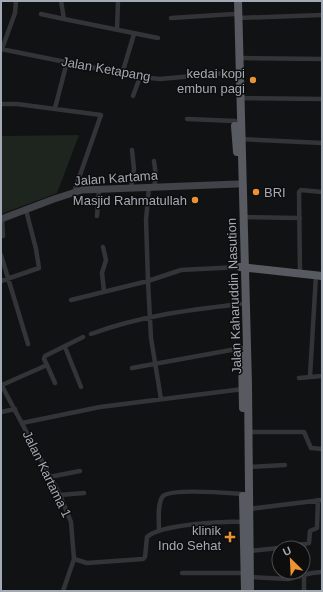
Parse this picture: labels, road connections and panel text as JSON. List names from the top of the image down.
{
  "streets": {
    "highway": ["Jalan Kaharuddin Nasution"],
    "main road": ["Jalan Kartama"],
    "street": ["Jalan Ketapang", "Jalan Kartama 1"]
  },
  "crossings": [
    ["Jalan Ketapang", "Jalan Kaharuddin Nasution"],
    ["Jalan Kartama", "Jalan Kaharuddin Nasution"]
  ],
  "places": {
    "other": ["kedai kopi embun pagi", "BRI", "Masjid Rahmatullah"],
    "health": ["klinik Indo Sehat"]
  },
  "north": "top left"
}
